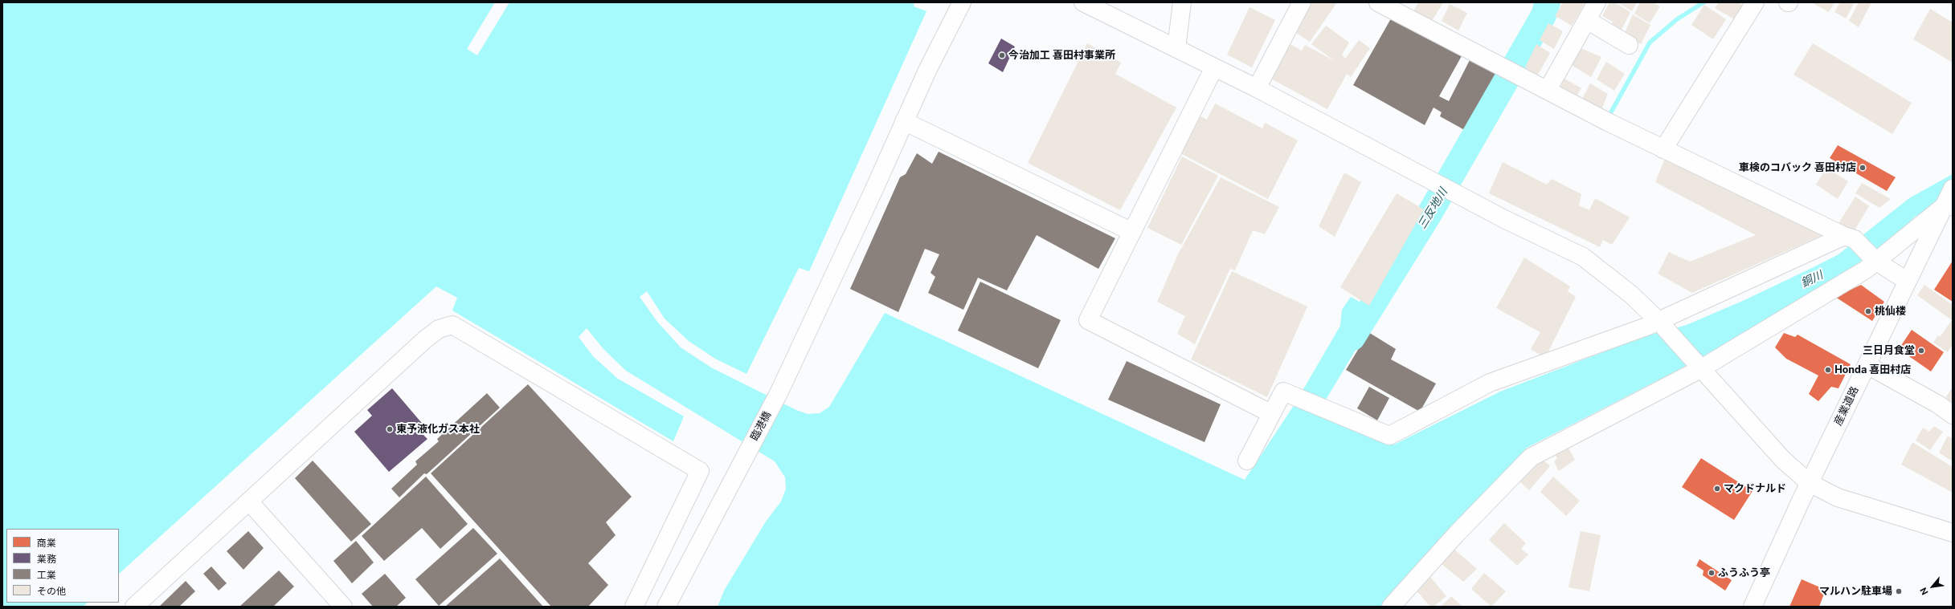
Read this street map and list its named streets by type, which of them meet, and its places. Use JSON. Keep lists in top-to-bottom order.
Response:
{
  "streets": {
    "street": ["産業道路", "臨港橋"]
  },
  "water": ["三反地川", "銅川"],
  "places": [
    "今治加工 喜田村事業所",
    "車検のコバック 喜田村店",
    "桃仙楼",
    "三日月食堂",
    "Honda 喜田村店",
    "東予液化ガス本社",
    "マクドナルド",
    "ふうふう亭",
    "マルハン駐車場"
  ],
  "legend": [
    "商業",
    "業務",
    "工業",
    "その他"
  ],
  "north": "bottom left"
}
